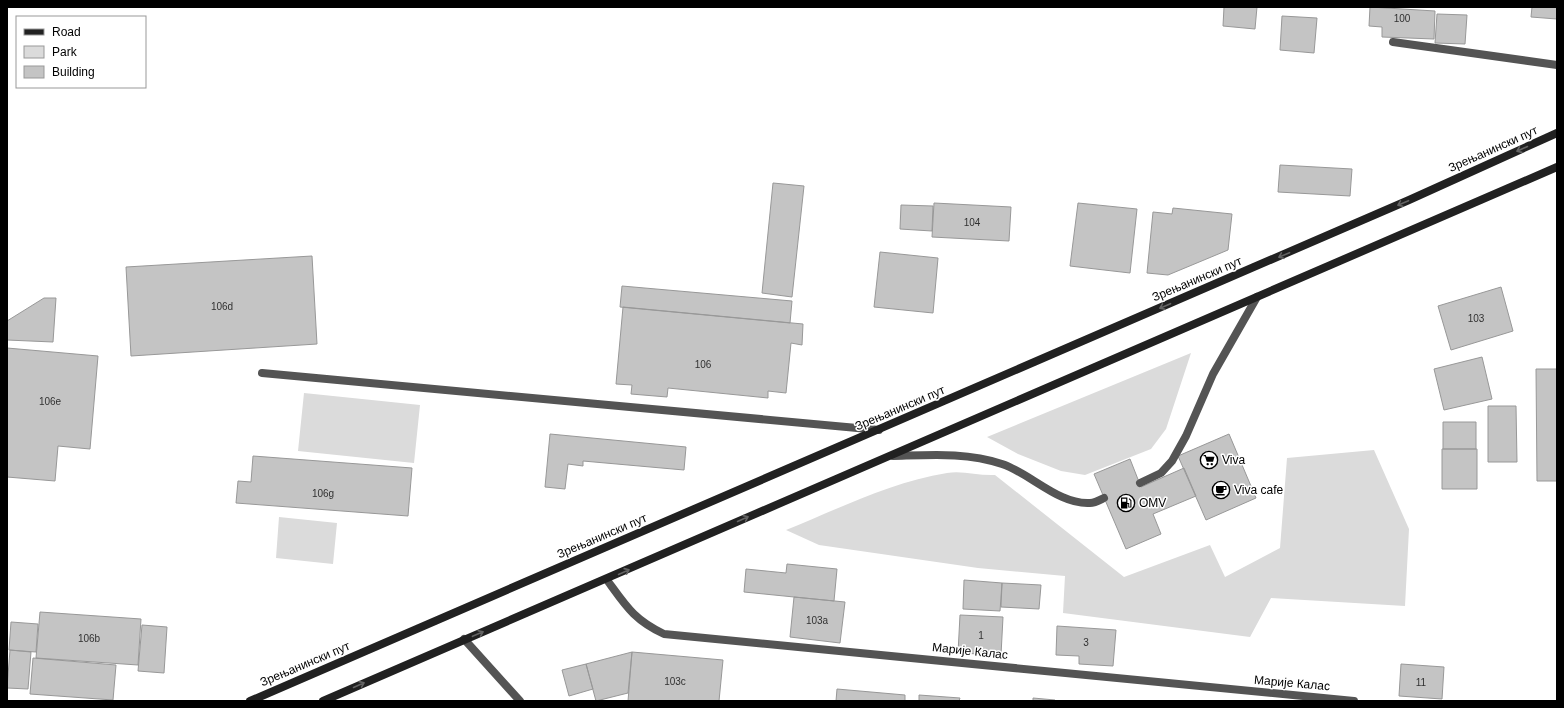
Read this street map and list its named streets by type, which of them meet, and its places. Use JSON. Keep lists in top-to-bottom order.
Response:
{
  "streets": {
    "main road": ["Зрењанински пут"],
    "street": ["Марије Калас"]
  },
  "places": {
    "supermarket": ["Viva"],
    "cafe": ["Viva cafe"],
    "fuel station": ["OMV"]
  },
  "house_numbers": [
    "100",
    "104",
    "106d",
    "103",
    "106",
    "106e",
    "106g",
    "103a",
    "1",
    "106b",
    "3",
    "103c",
    "11"
  ],
  "legend": ["Road", "Park", "Building"]
}
